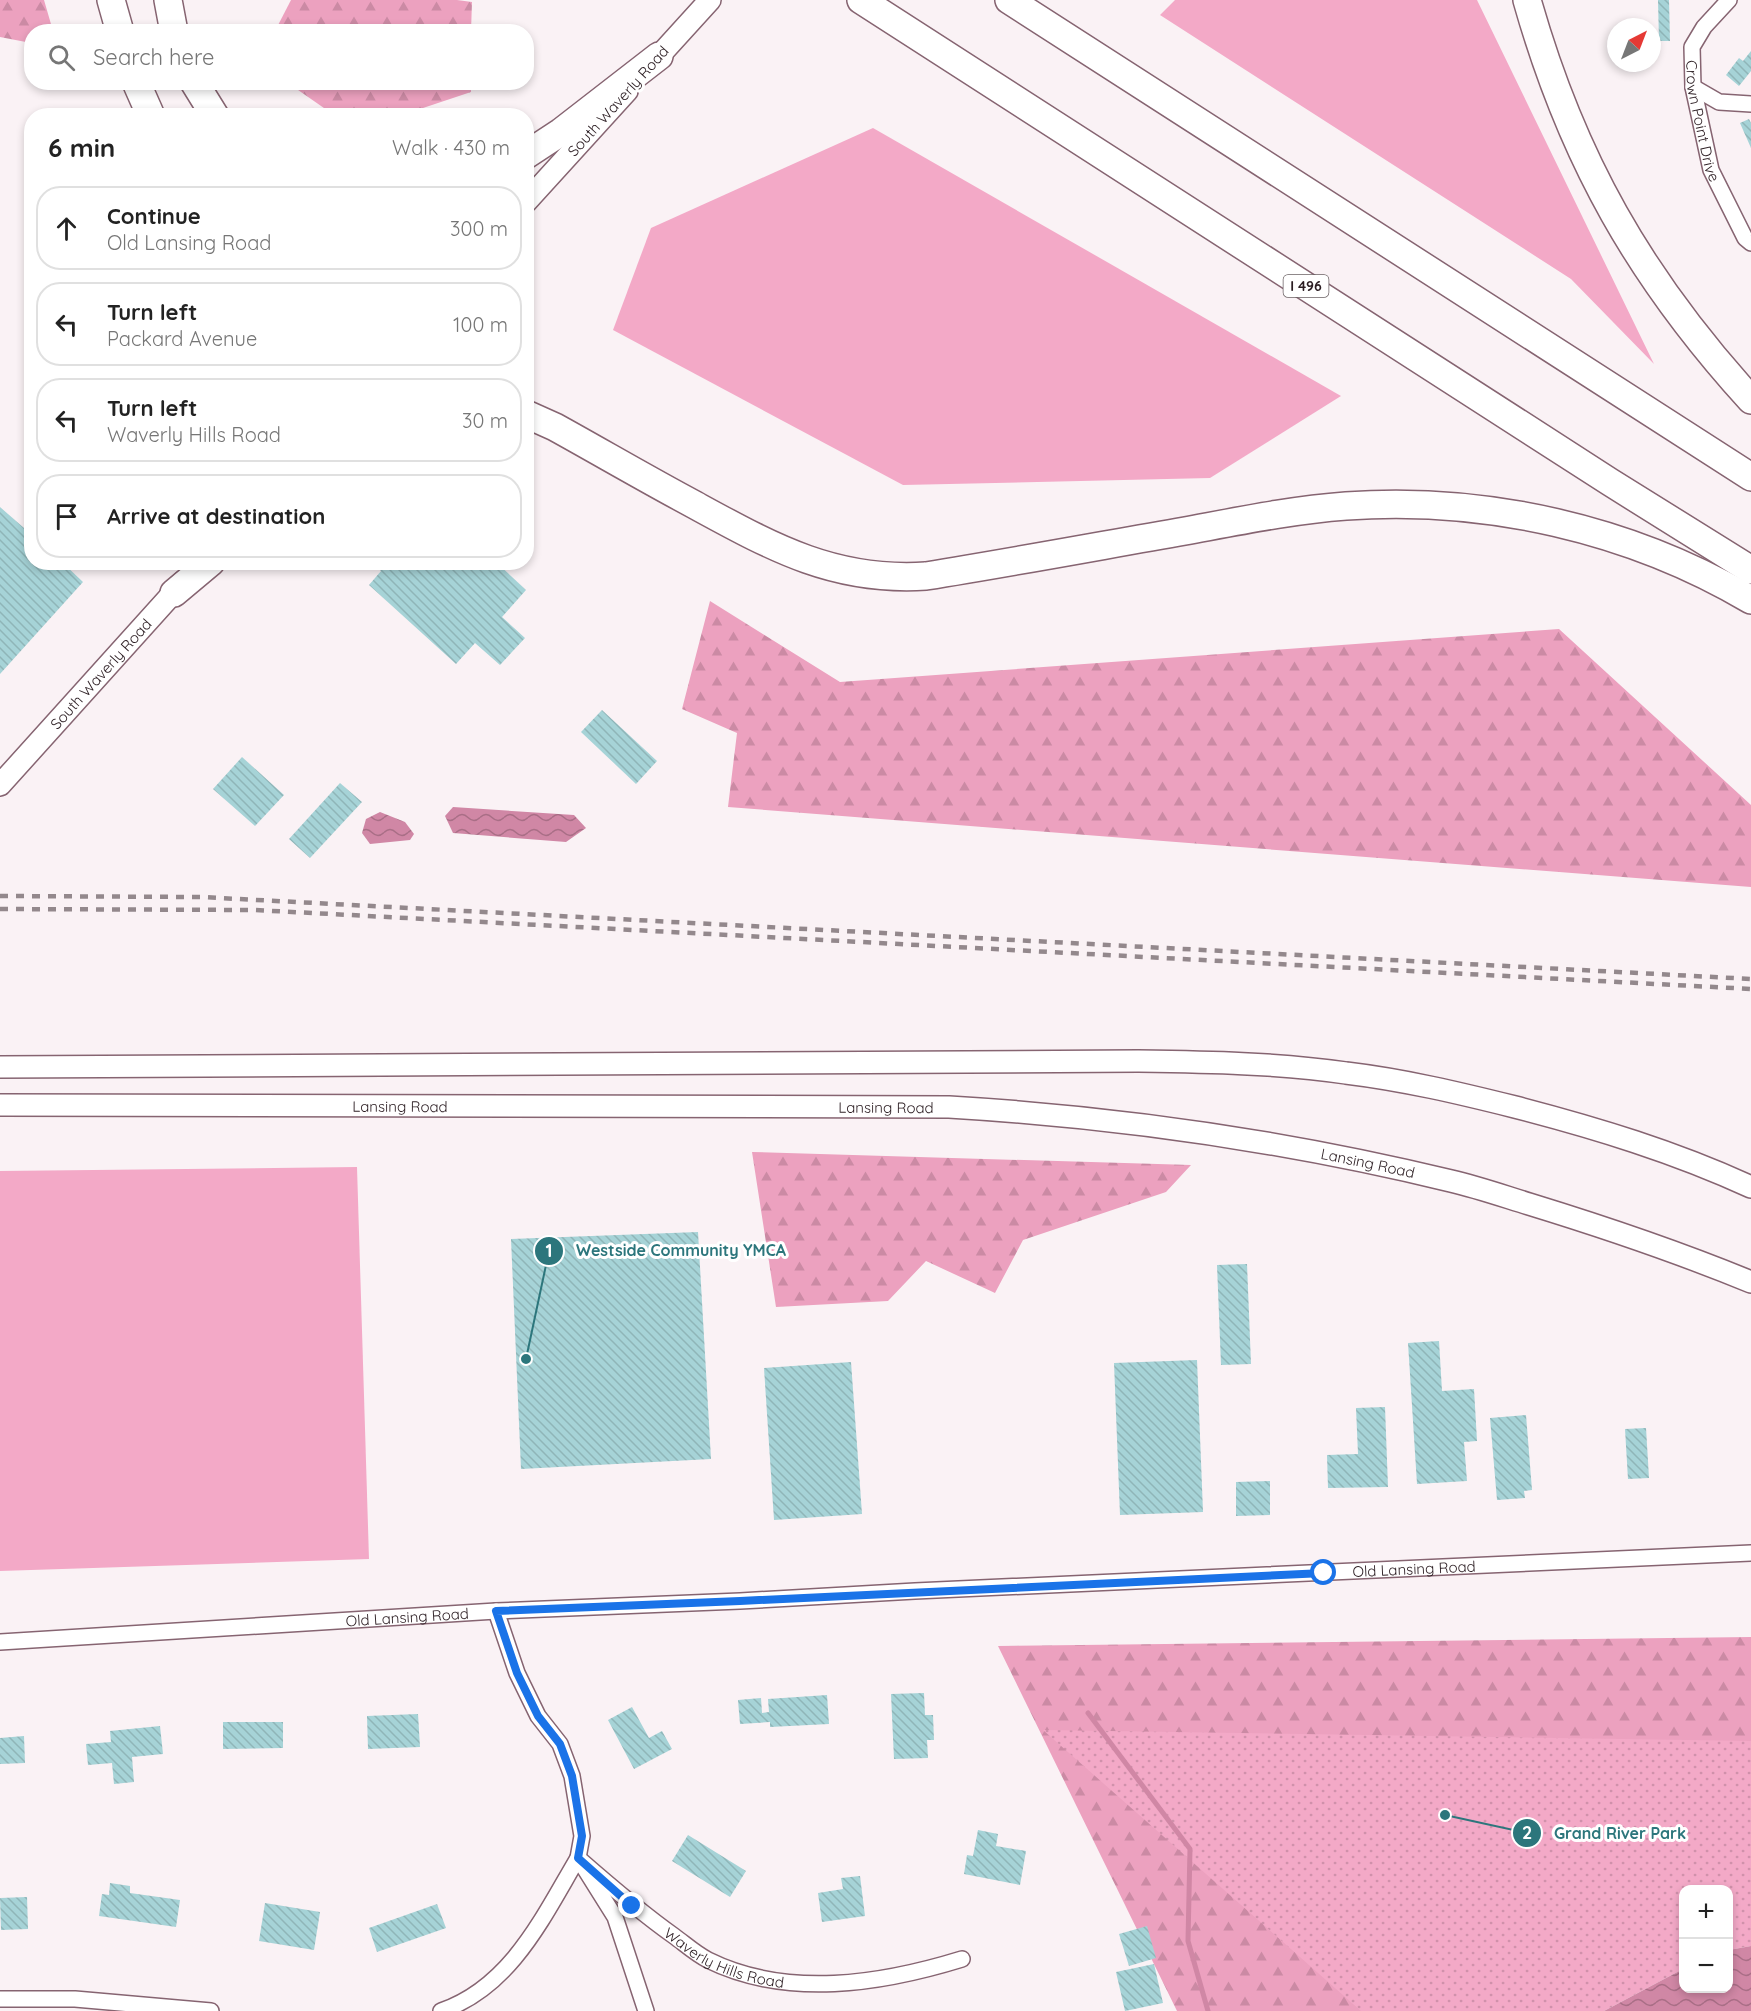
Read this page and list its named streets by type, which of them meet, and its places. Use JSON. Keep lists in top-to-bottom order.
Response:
{
  "streets": {
    "highway": ["I 496"],
    "main road": ["South Waverly Road", "Lansing Road"],
    "street": ["Crown Point Drive", "Old Lansing Road", "Waverly Hills Road"]
  },
  "places": ["Westside Community YMCA", "Grand River Park"],
  "north": "top right",
  "page": {
    "search": "Search here",
    "heading": ["6 min", "Walk · 430 m"],
    "list": [
      ["Continue", "Old Lansing Road", "300 m"],
      ["Turn left", "Packard Avenue", "100 m"],
      ["Turn left", "Waverly Hills Road", "30 m"],
      "Arrive at destination"
    ],
    "map_buttons": ["+", "−"]
  }
}
